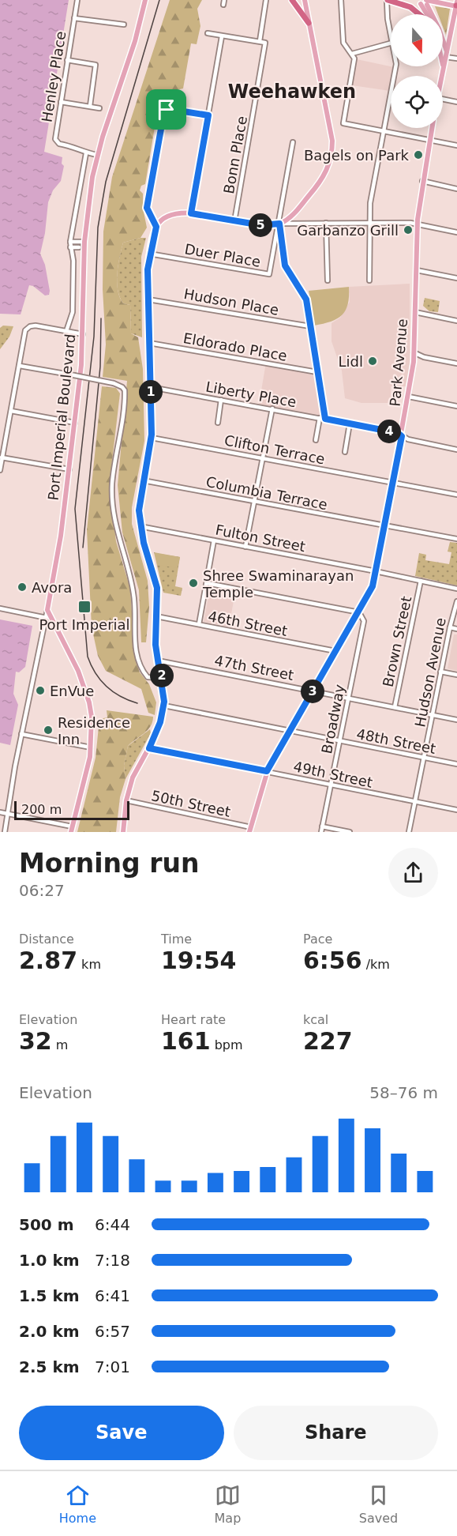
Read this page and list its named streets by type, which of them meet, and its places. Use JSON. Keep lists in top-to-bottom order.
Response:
{
  "streets": {
    "main road": ["Park Avenue", "Port Imperial Boulevard"],
    "street": [
      "Henley Place",
      "Bonn Place",
      "Duer Place",
      "Hudson Place",
      "Eldorado Place",
      "Liberty Place",
      "Clifton Terrace",
      "Columbia Terrace",
      "Fulton Street",
      "46th Street",
      "Brown Street",
      "47th Street",
      "Hudson Avenue",
      "Broadway",
      "48th Street",
      "49th Street",
      "50th Street"
    ]
  },
  "crossings": [
    ["Henley Place", "Port Imperial Boulevard"],
    ["Park Avenue", "Liberty Place"],
    ["Park Avenue", "Clifton Terrace"],
    ["Park Avenue", "Columbia Terrace"],
    ["Park Avenue", "Fulton Street"],
    ["Park Avenue", "46th Street"],
    ["Park Avenue", "47th Street"],
    ["Park Avenue", "Broadway"],
    ["Park Avenue", "48th Street"],
    ["Park Avenue", "49th Street"],
    ["Park Avenue", "50th Street"],
    ["Fulton Street", "Brown Street"],
    ["Brown Street", "47th Street"],
    ["47th Street", "Hudson Avenue"],
    ["47th Street", "Broadway"],
    ["Hudson Avenue", "48th Street"],
    ["Hudson Avenue", "49th Street"],
    ["Broadway", "48th Street"],
    ["Broadway", "49th Street"]
  ],
  "districts": ["Weehawken"],
  "places": {
    "other": [
      "Bagels on Park",
      "Garbanzo Grill",
      "Lidl",
      "Shree Swaminarayan Temple",
      "Avora",
      "EnVue",
      "Residence Inn"
    ],
    "transit": ["Port Imperial"]
  },
  "scale_bar": "200 m",
  "north": "bottom",
  "page": {
    "pins": [
      "5",
      "1",
      "4",
      "2",
      "3"
    ],
    "scale": "200 m",
    "heading": ["Morning run", "06:27"],
    "stats": [
      ["Distance", "2.87 km"],
      ["Time", "19:54"],
      ["Pace", "6:56 /km"],
      ["Elevation", "32 m"],
      ["Heart rate", "161 bpm"],
      ["kcal", "227"]
    ],
    "chart": ["Elevation", "58–76 m"],
    "list": [
      {
        "name": "500 m",
        "note": "6:44"
      },
      {
        "name": "1.0 km",
        "note": "7:18"
      },
      {
        "name": "1.5 km",
        "note": "6:41"
      },
      {
        "name": "2.0 km",
        "note": "6:57"
      },
      {
        "name": "2.5 km",
        "note": "7:01"
      }
    ],
    "buttons": ["Save", "Share"],
    "tabs": ["Home", "Map", "Saved"]
  }
}
